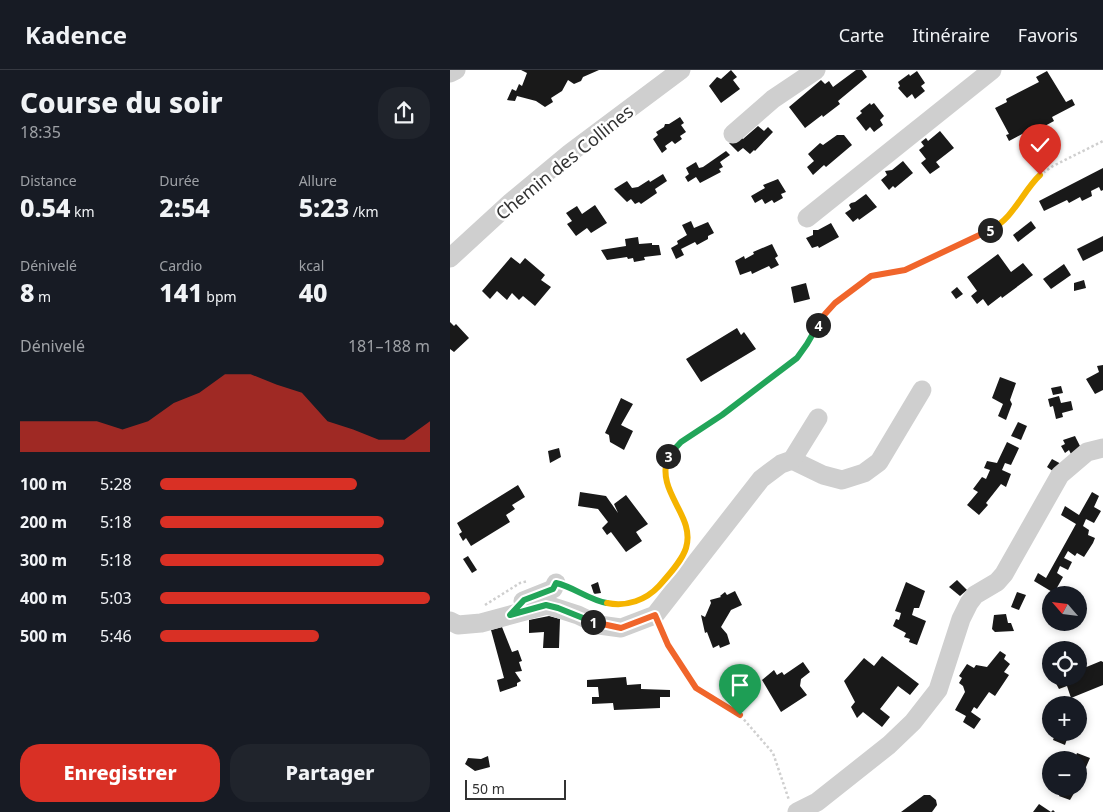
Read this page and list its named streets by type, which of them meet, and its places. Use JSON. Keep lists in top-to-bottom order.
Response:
{
  "streets": {
    "street": ["Chemin des Collines"]
  },
  "scale_bar": "50 m",
  "north": "top left",
  "page": {
    "header": "Kadence",
    "nav": ["Carte", "Itinéraire", "Favoris"],
    "heading": ["Course du soir", "18:35"],
    "stats": [
      ["Distance", "0.54 km"],
      ["Durée", "2:54"],
      ["Allure", "5:23 /km"],
      ["Dénivelé", "8 m"],
      ["Cardio", "141 bpm"],
      ["kcal", "40"]
    ],
    "pins": [
      "5",
      "4",
      "3",
      "1"
    ],
    "chart": ["Dénivelé", "181–188 m"],
    "list": [
      {
        "name": "100 m",
        "note": "5:28"
      },
      {
        "name": "200 m",
        "note": "5:18"
      },
      {
        "name": "300 m",
        "note": "5:18"
      },
      {
        "name": "400 m",
        "note": "5:03"
      },
      {
        "name": "500 m",
        "note": "5:46"
      }
    ],
    "map_buttons": ["+", "−"],
    "buttons": ["Enregistrer", "Partager"],
    "scale": "50 m"
  }
}
